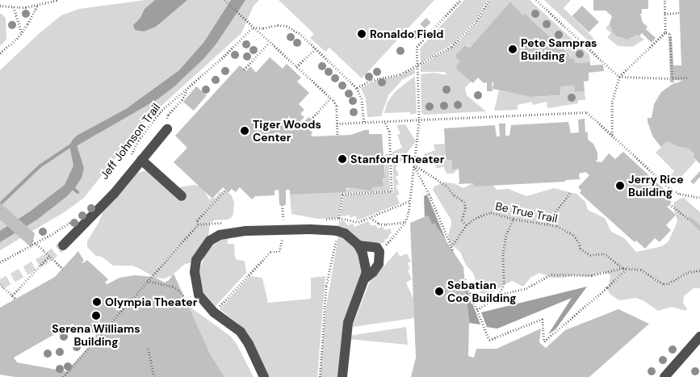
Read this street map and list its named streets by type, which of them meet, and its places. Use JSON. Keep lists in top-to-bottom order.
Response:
{
  "streets": {
    "path": ["Jeff Johnson Trail", "Be True Trail"]
  },
  "places": [
    "Ronaldo Field",
    "Pete Sampras Building",
    "Tiger Woods Center",
    "Stanford Theater",
    "Jerry Rice Building",
    "Sebatian Coe Building",
    "Olympia Theater",
    "Serena Williams Building"
  ]
}
